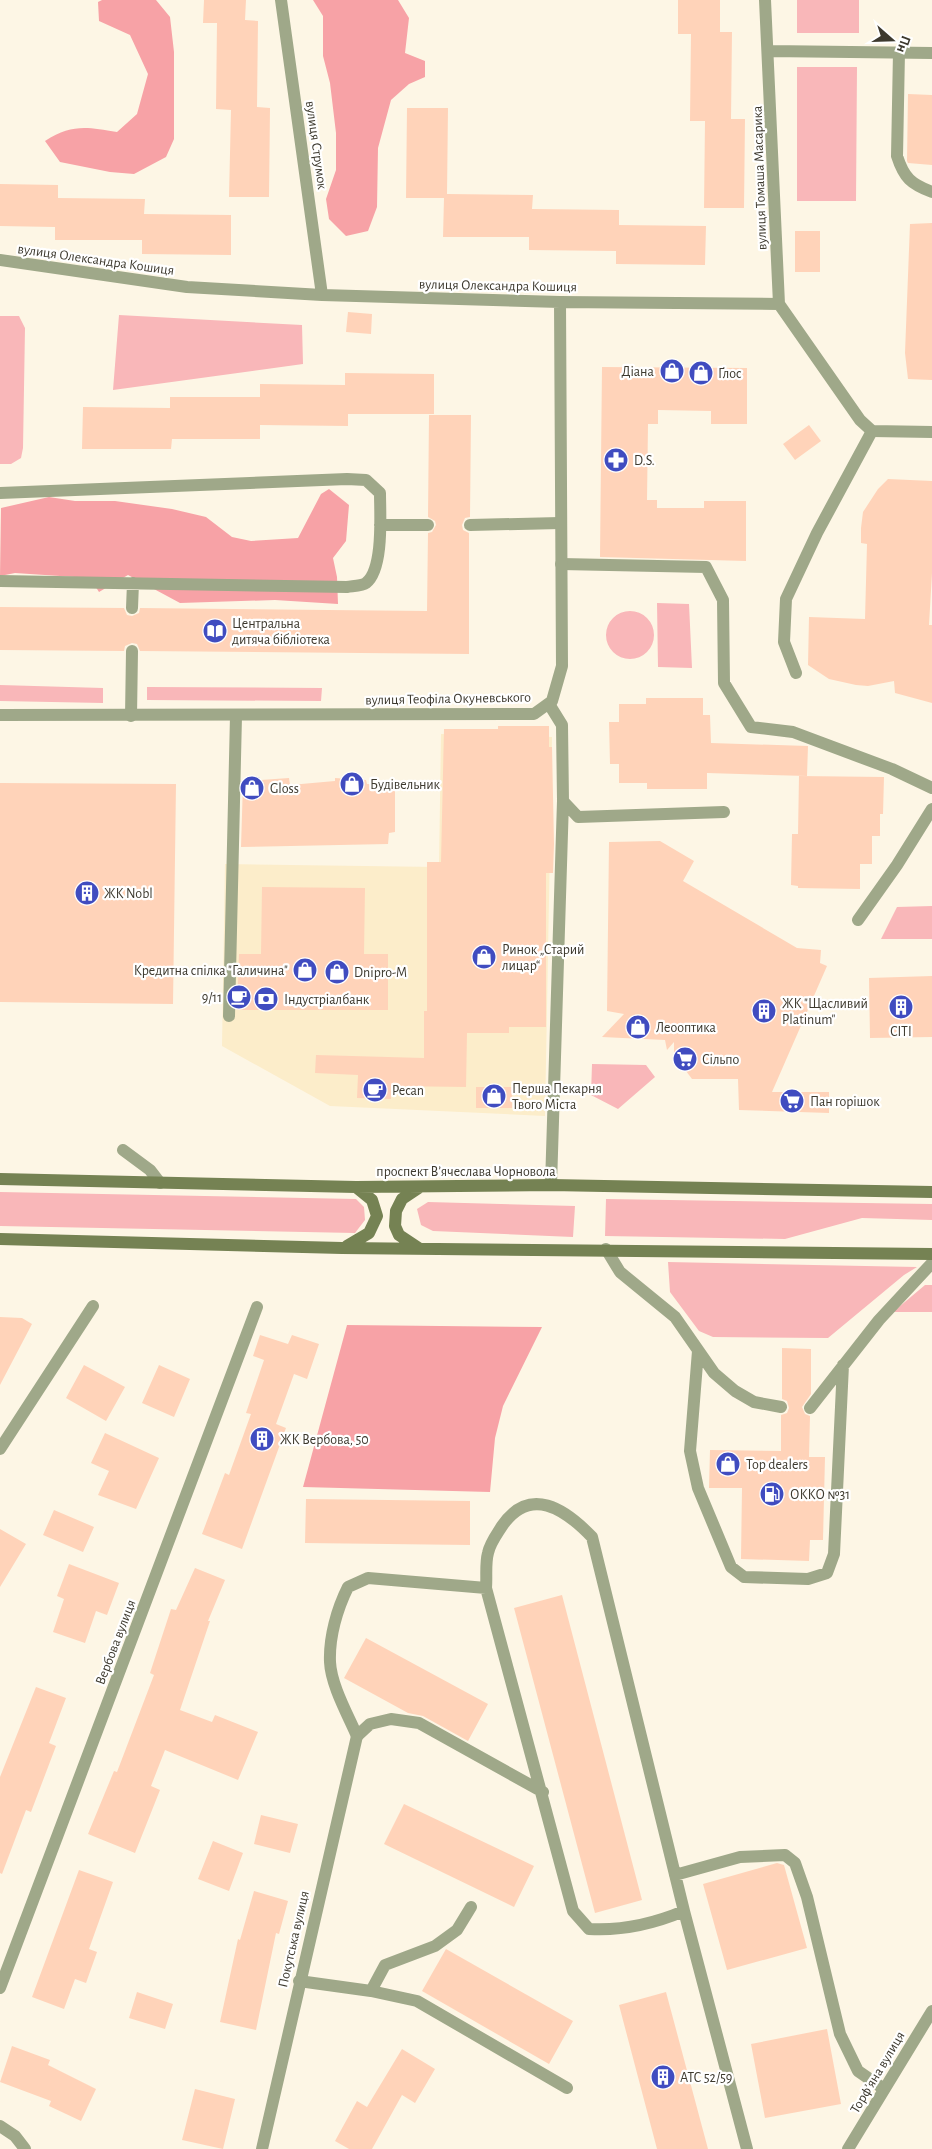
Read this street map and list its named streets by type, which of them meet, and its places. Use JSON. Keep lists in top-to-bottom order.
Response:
{
  "streets": {
    "main road": ["проспект Вʼячеслава Чорновола"],
    "street": [
      "вулиця Струмок",
      "вулиця Томаша Масарика",
      "вулиця Олександра Кошиця",
      "вулиця Теофіла Окуневського",
      "Вербова вулиця",
      "Покутська вулиця",
      "Торфʼяна вулиця"
    ]
  },
  "crossings": [
    ["вулиця Струмок", "вулиця Олександра Кошиця"],
    ["вулиця Томаша Масарика", "вулиця Олександра Кошиця"],
    ["вулиця Олександра Кошиця", "вулиця Теофіла Окуневського"]
  ],
  "places": {
    "shop": [
      "Діана",
      "Ґлос",
      "Будівельник",
      "Gloss",
      "Ринок „Старий лицар“",
      "Кредитна спілка \"Галичина\"",
      "Dnipro-M",
      "Леооптика",
      "Перша Пекарня Твого Міста",
      "Top dealers"
    ],
    "pharmacy": ["D.S."],
    "library": ["Центральна дитяча бібліотека"],
    "building": [
      "ЖК Nobl",
      "CITI",
      "ЖК \"Щасливий Platinum\"",
      "ЖК Вербова, 50",
      "АТС 52/59"
    ],
    "cafe": ["9/11", "Pecan"],
    "bank": ["Індустріалбанк"],
    "supermarket": ["Сільпо", "Пан горішок"],
    "fuel station": ["ОККО №31"]
  },
  "north": "right"
}
